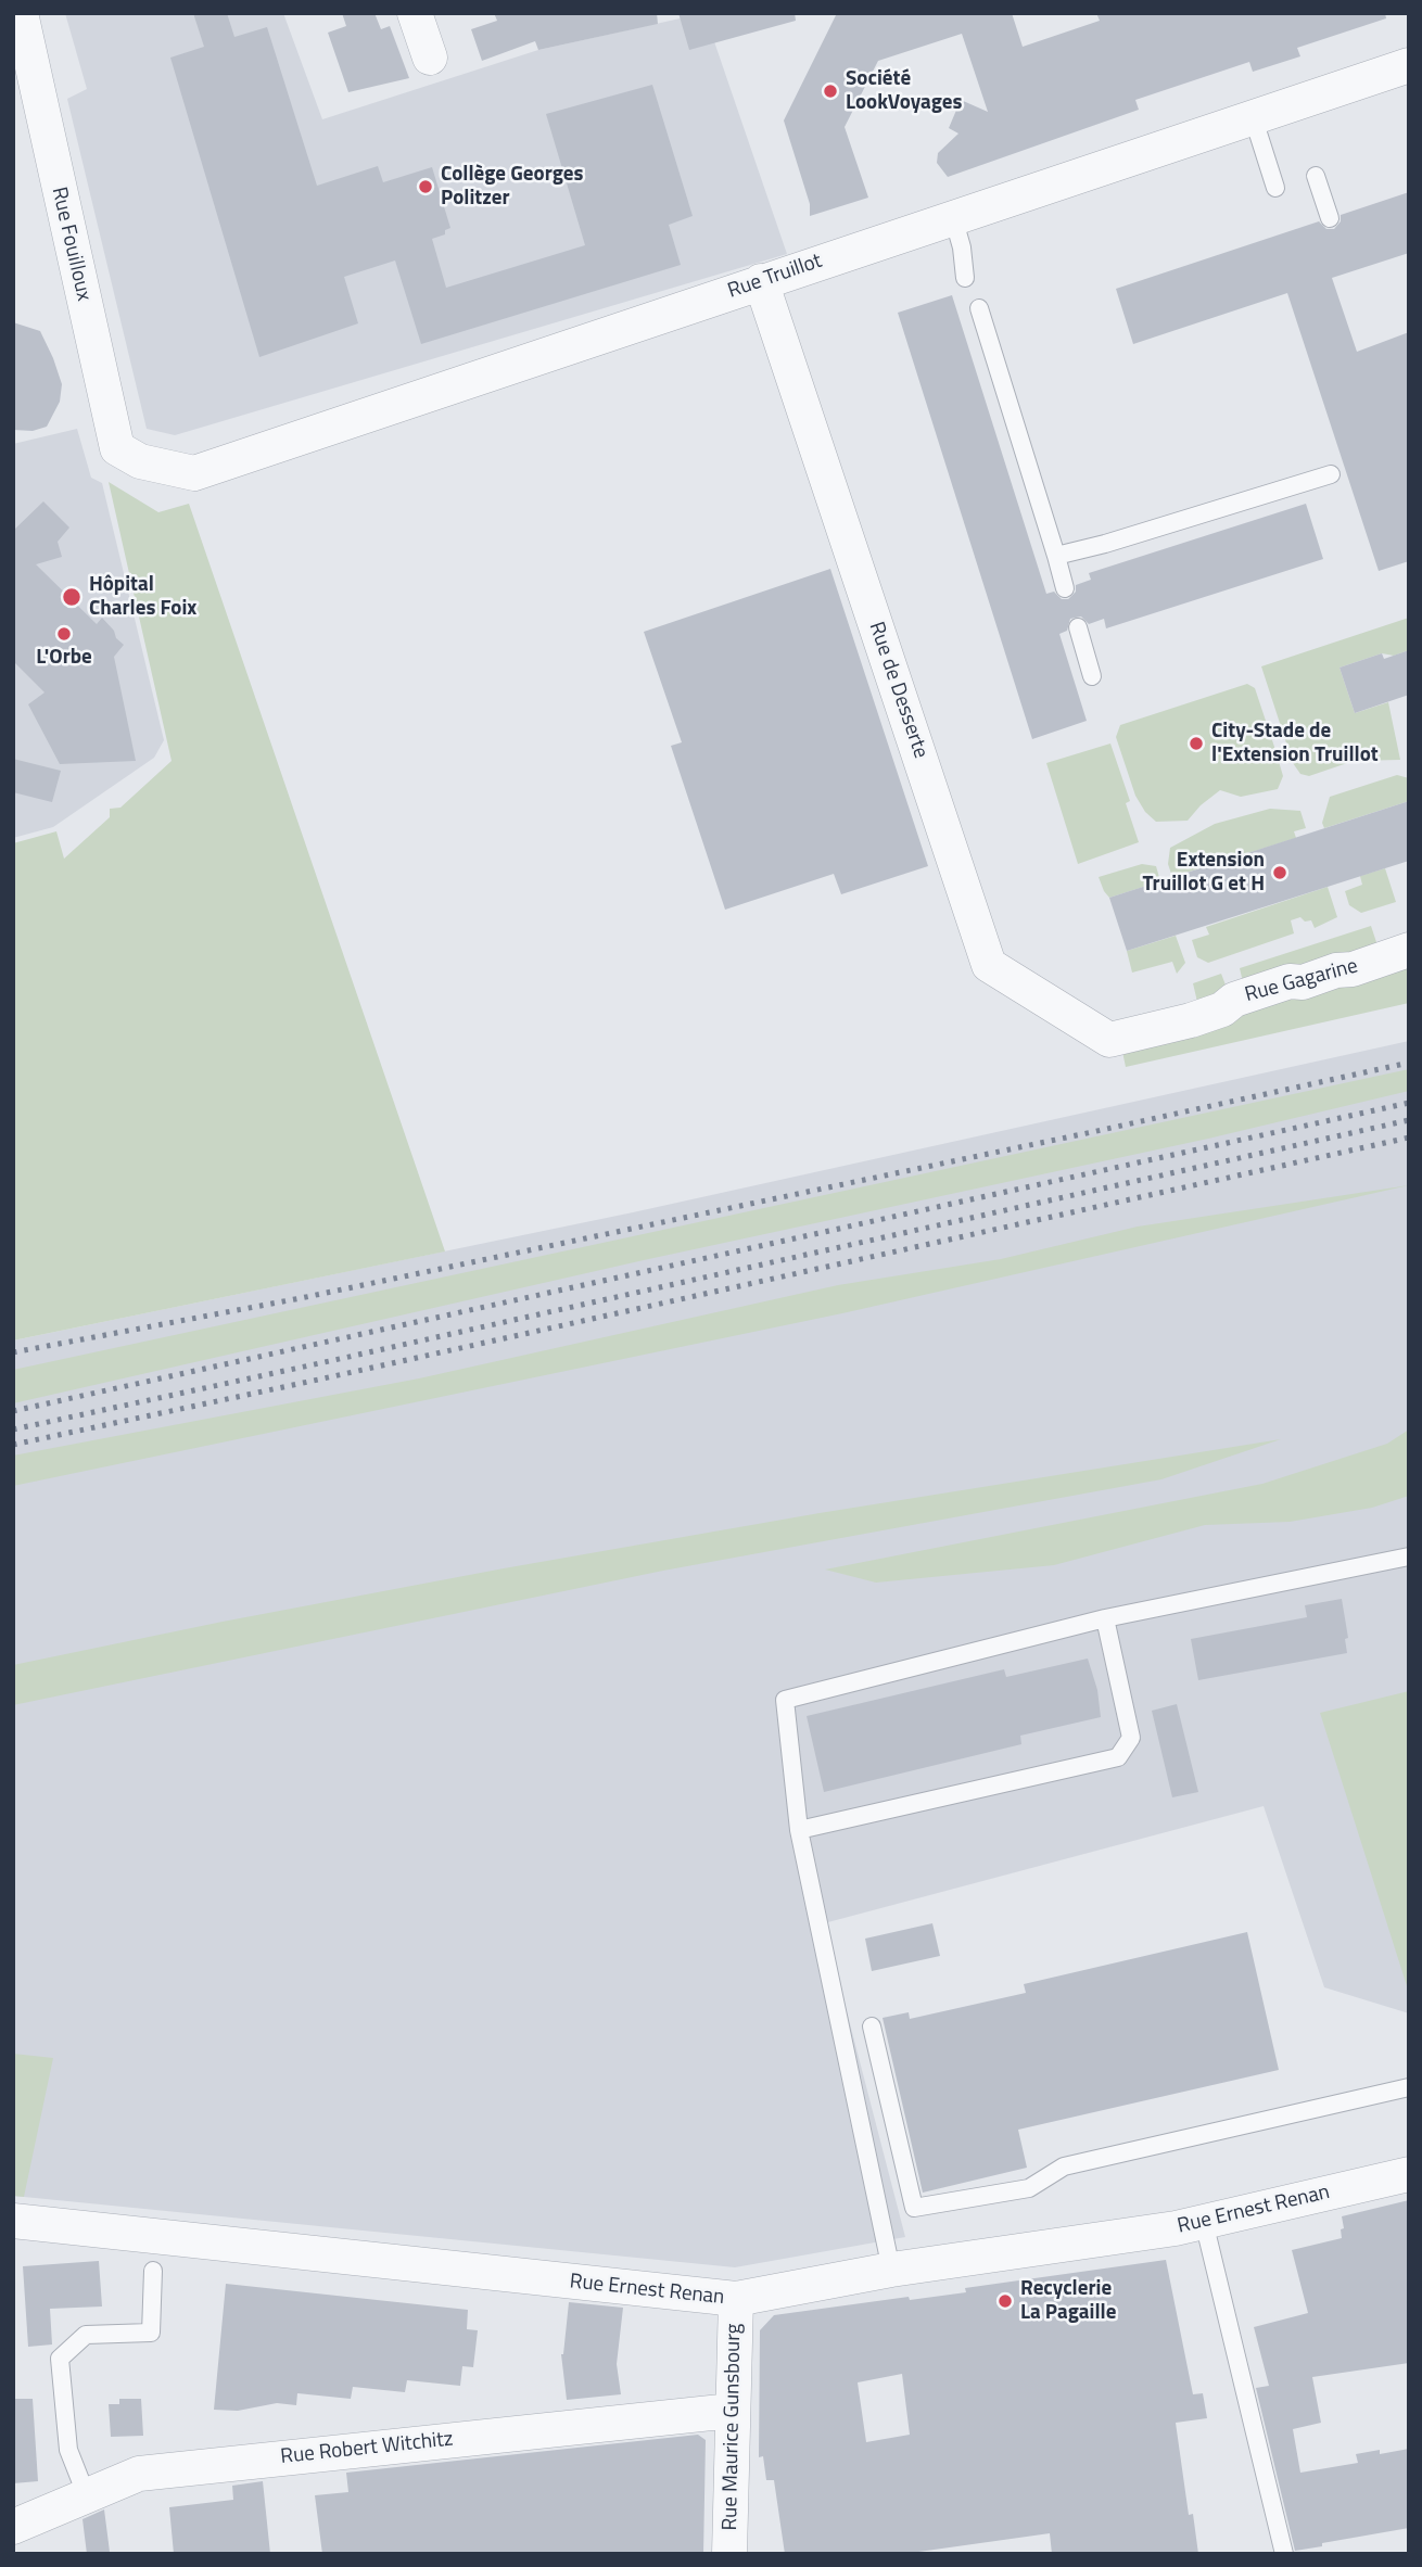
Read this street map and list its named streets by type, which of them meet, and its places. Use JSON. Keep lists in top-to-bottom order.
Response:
{
  "streets": {
    "street": [
      "Rue Fouilloux",
      "Rue Truillot",
      "Rue de Desserte",
      "Rue Gagarine",
      "Rue Ernest Renan",
      "Rue Maurice Gunsbourg",
      "Rue Robert Witchitz"
    ]
  },
  "crossings": [
    ["Rue Fouilloux", "Rue Truillot"],
    ["Rue Truillot", "Rue de Desserte"],
    ["Rue de Desserte", "Rue Gagarine"],
    ["Rue Ernest Renan", "Rue Maurice Gunsbourg"],
    ["Rue Maurice Gunsbourg", "Rue Robert Witchitz"]
  ],
  "places": [
    "Société LookVoyages",
    "Collège Georges Politzer",
    "Hôpital Charles Foix",
    "L'Orbe",
    "City-Stade de l'Extension Truillot",
    "Extension Truillot G et H",
    "Recyclerie La Pagaille"
  ]
}
